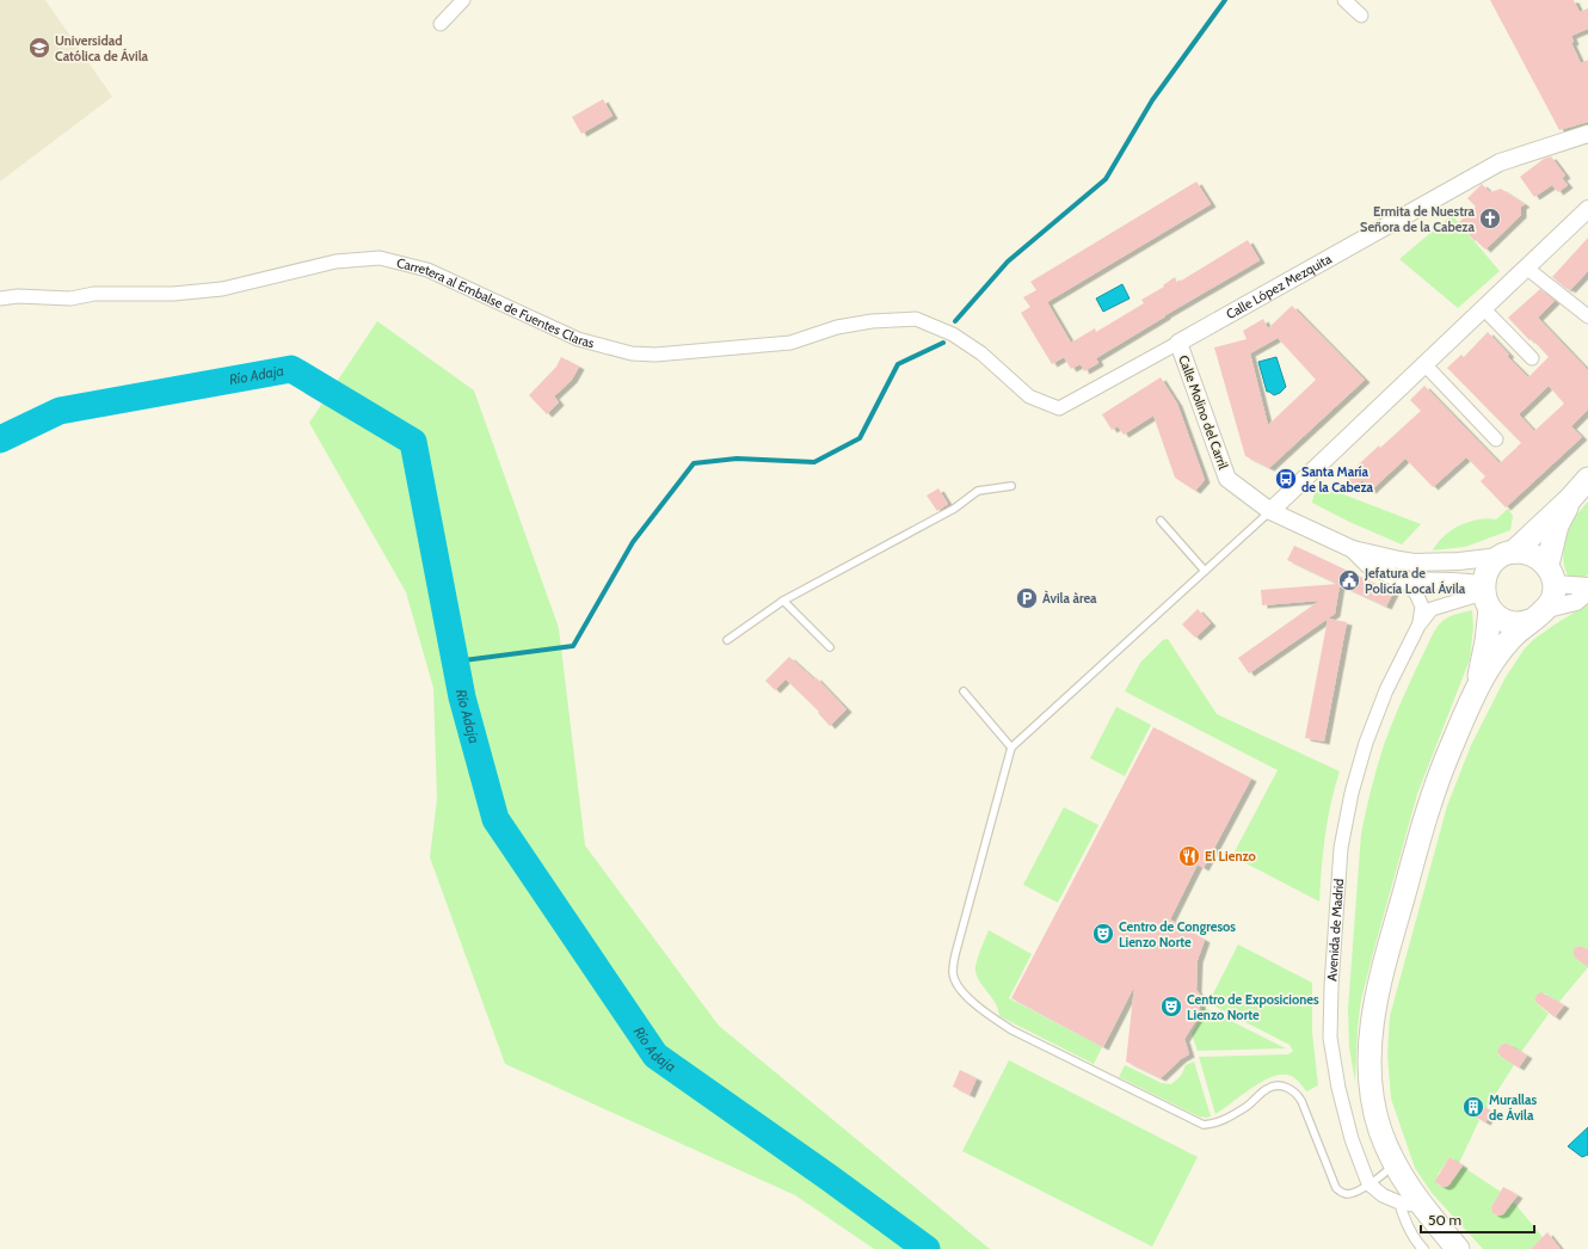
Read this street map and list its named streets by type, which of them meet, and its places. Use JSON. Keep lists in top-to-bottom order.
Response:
{
  "streets": {
    "street": [
      "Calle López Mezquita",
      "Carretera al Embalse de Fuentes Claras",
      "Calle Molino del Carril",
      "Avenida de Madrid"
    ]
  },
  "crossings": [
    ["Calle López Mezquita", "Carretera al Embalse de Fuentes Claras"],
    ["Calle López Mezquita", "Calle Molino del Carril"],
    ["Calle Molino del Carril", "Avenida de Madrid"]
  ],
  "water": ["Río Adaja"],
  "places": {
    "school or university": ["Universidad Católica de Ávila"],
    "church": ["Ermita de Nuestra Señora de la Cabeza"],
    "bus stop": ["Santa María de la Cabeza"],
    "public building": ["Jefatura de Policía Local Ávila"],
    "parking": ["Àvila àrea"],
    "restaurant": ["El Lienzo"],
    "theatre": ["Centro de Congresos Lienzo Norte", "Centro de Exposiciones Lienzo Norte"],
    "building": ["Murallas de Ávila"]
  },
  "scale_bar": "50 m"
}
